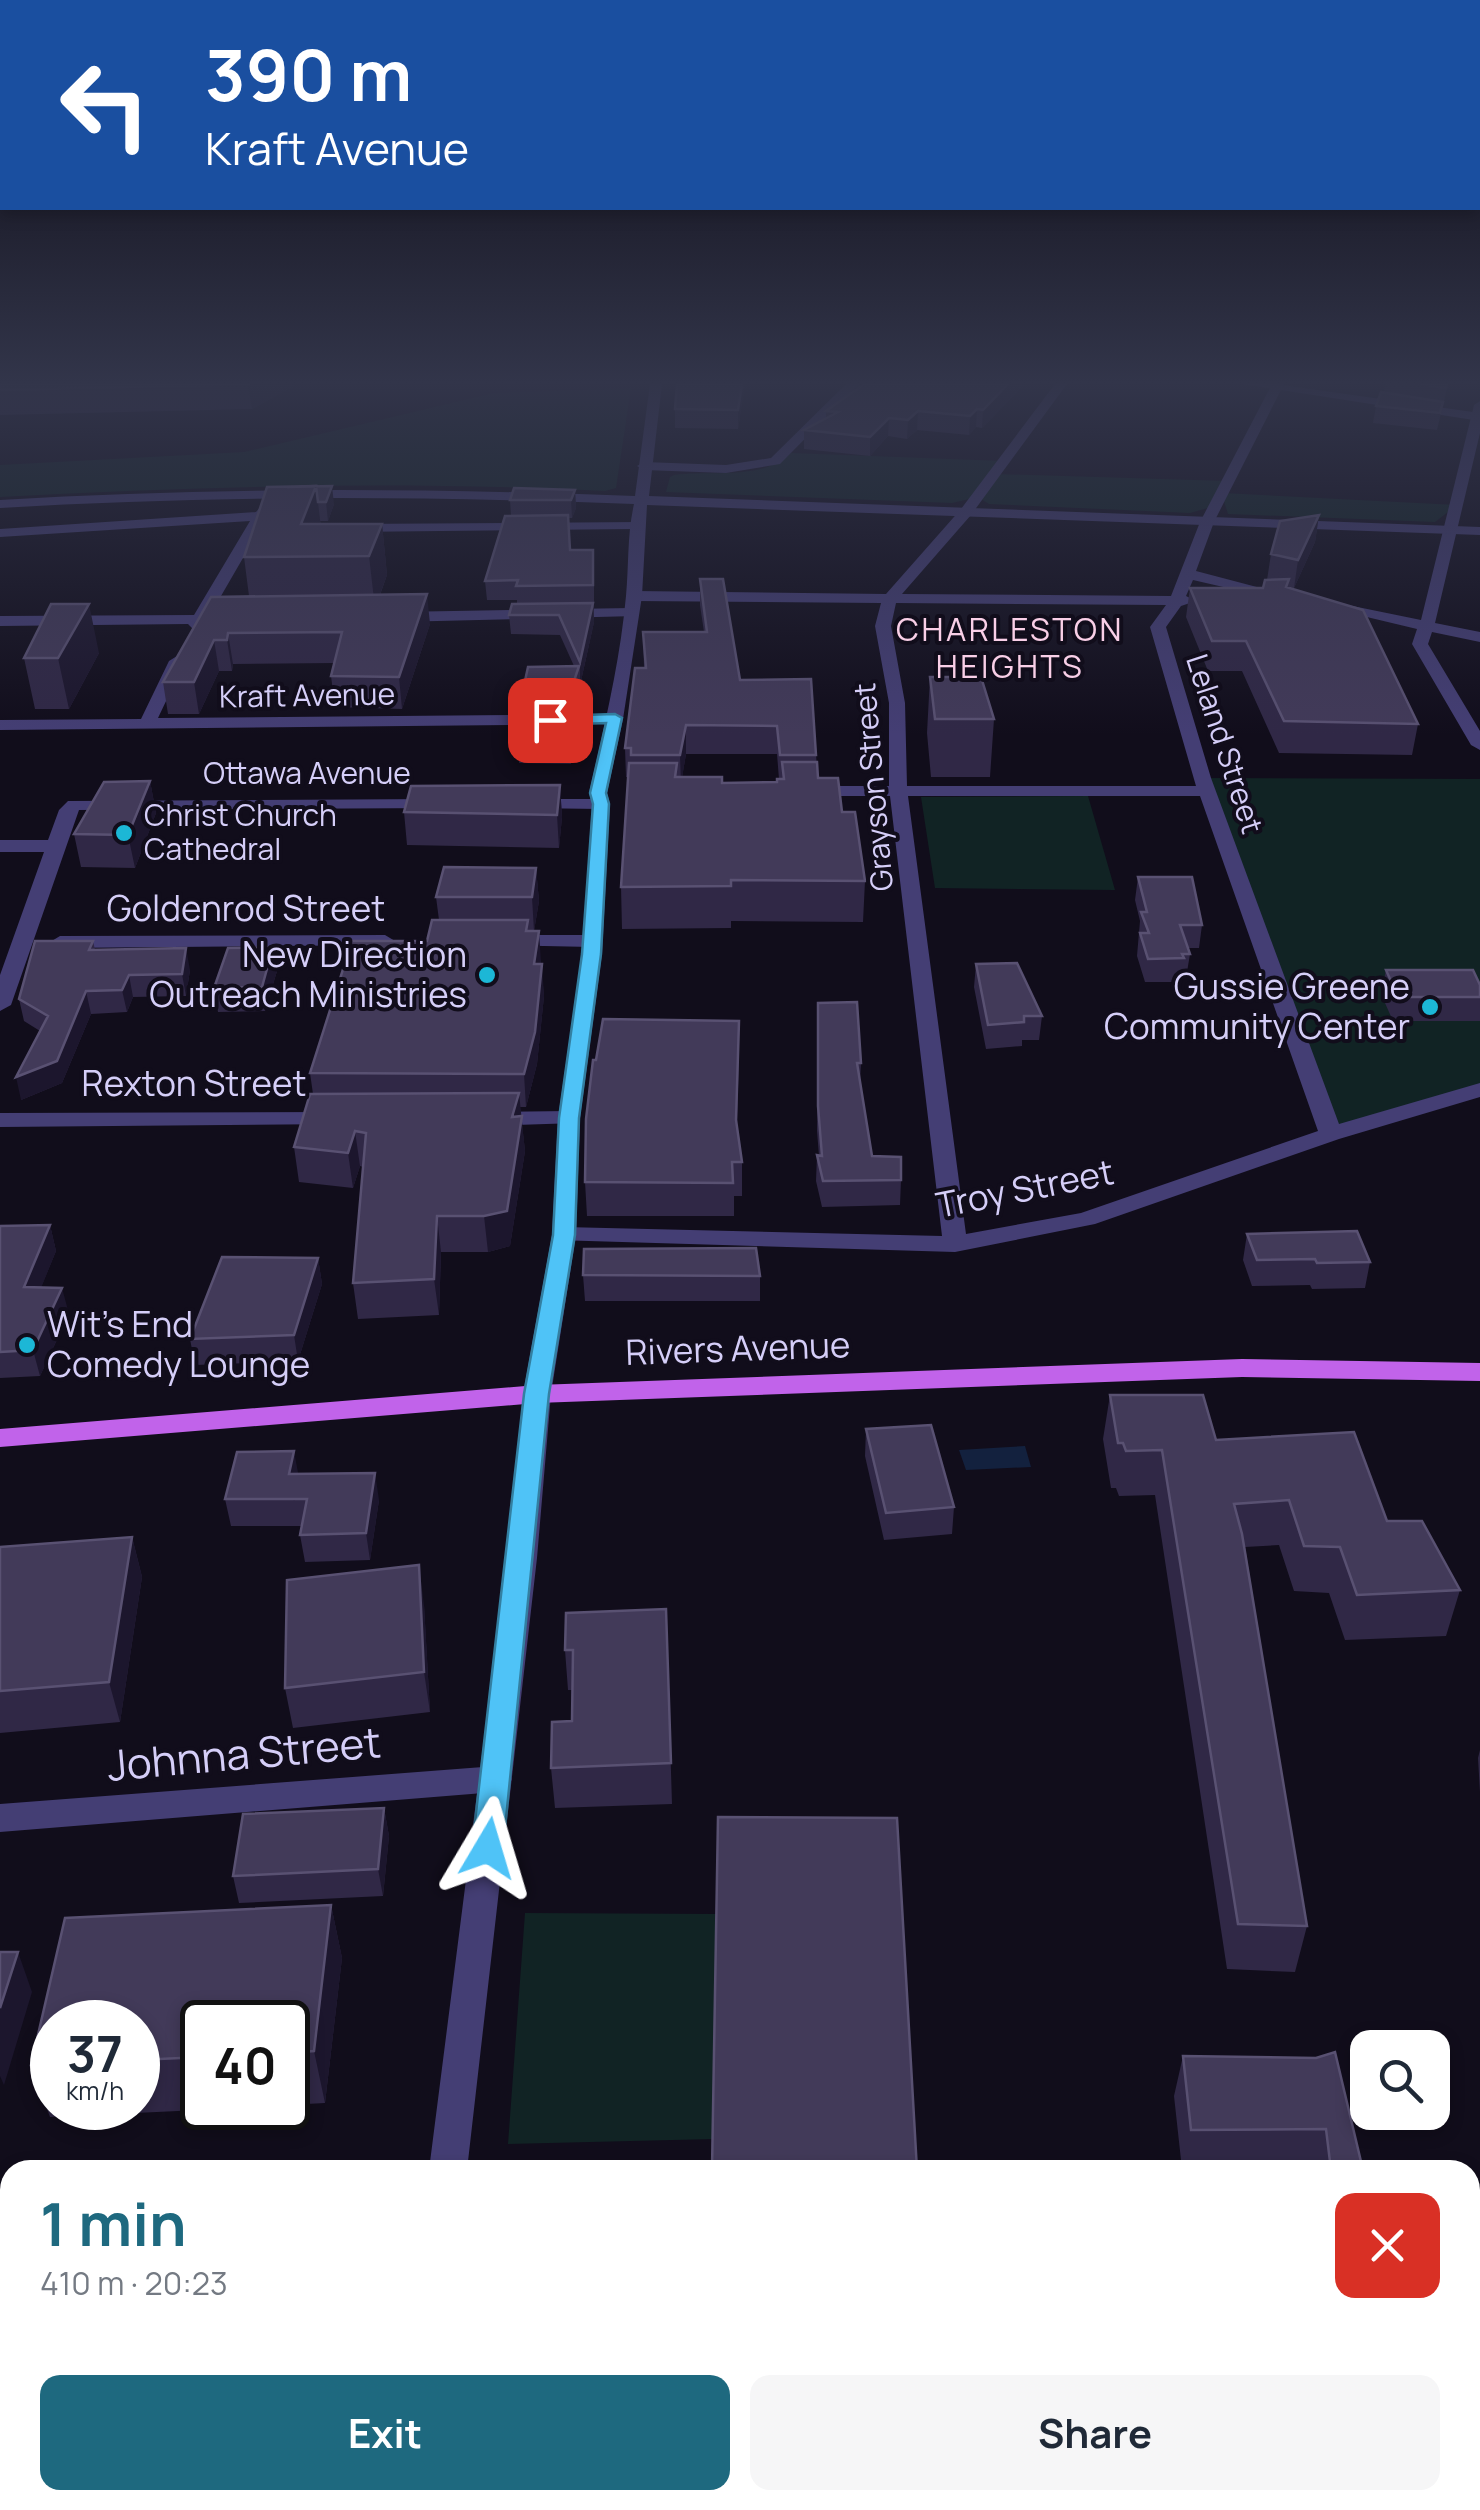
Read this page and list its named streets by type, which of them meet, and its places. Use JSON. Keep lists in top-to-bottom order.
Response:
{
  "streets": {
    "main road": ["Rivers Avenue"],
    "street": [
      "Kraft Avenue",
      "Leland Street",
      "Ottawa Avenue",
      "Grayson Street",
      "Goldenrod Street",
      "Rexton Street",
      "Troy Street",
      "Johnna Street"
    ]
  },
  "crossings": [
    ["Leland Street", "Troy Street"],
    ["Grayson Street", "Troy Street"]
  ],
  "districts": ["CHARLESTON HEIGHTS"],
  "places": [
    "Christ Church Cathedral",
    "New Direction Outreach Ministries",
    "Gussie Greene Community Center",
    "Wit's End Comedy Lounge"
  ],
  "page": {
    "turn": ["390 m", "Kraft Avenue"],
    "speed": "37 km/h",
    "limit": "40",
    "heading": ["1 min", "410 m · 20:23"],
    "buttons": ["Exit", "Share"]
  }
}
